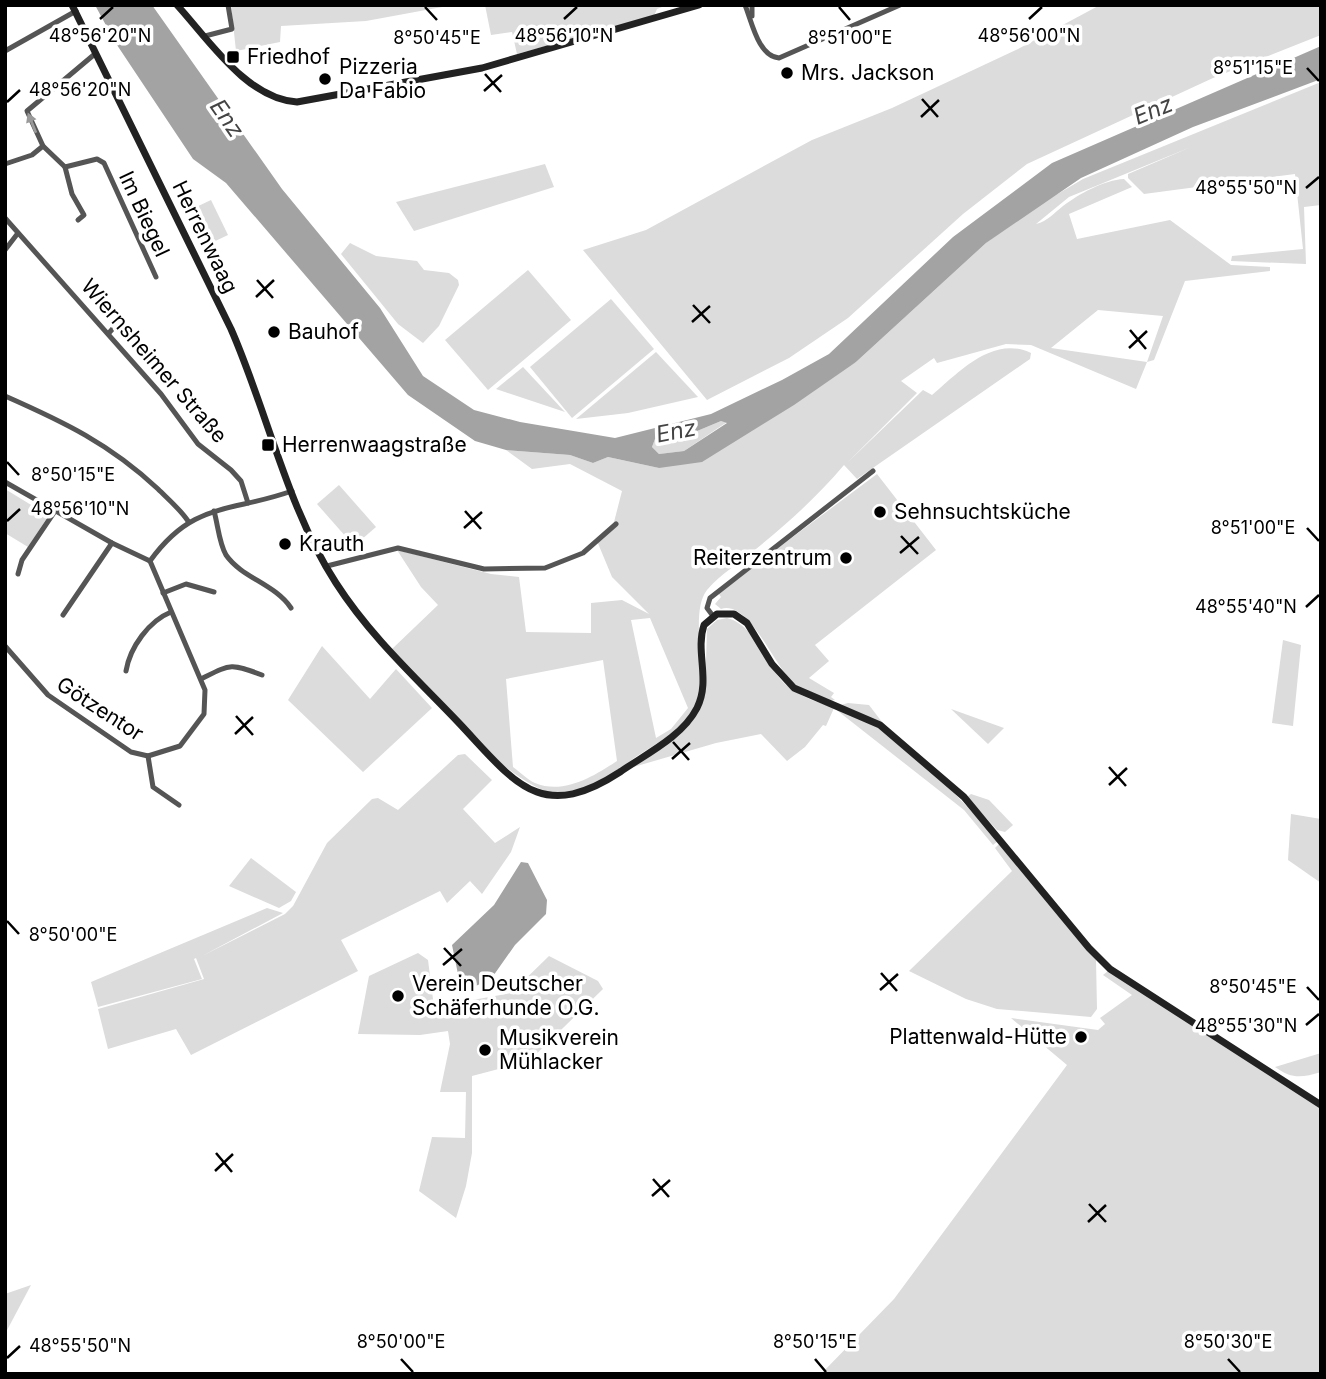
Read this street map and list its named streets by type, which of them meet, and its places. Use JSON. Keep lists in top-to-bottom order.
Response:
{
  "streets": {
    "main road": ["Herrenwaag"],
    "street": ["Im Biegel", "Wiernsheimer Straße", "Götzentor"]
  },
  "water": ["Enz"],
  "places": {
    "transit": ["Friedhof", "Herrenwaagstraße"],
    "other": [
      "Mrs. Jackson",
      "Pizzeria Da Fabio",
      "Bauhof",
      "Sehnsuchtsküche",
      "Krauth",
      "Reiterzentrum",
      "Verein Deutscher Schäferhunde O.G.",
      "Plattenwald-Hütte",
      "Musikverein Mühlacker"
    ]
  },
  "coordinates": [
    "48°56'20\"N",
    "48°56'10\"N",
    "48°56'00\"N",
    "8°51'00\"E",
    "8°50'45\"E",
    "8°51'15\"E",
    "48°55'50\"N",
    "8°50'15\"E",
    "48°55'40\"N",
    "8°50'00\"E",
    "48°55'30\"N",
    "8°50'30\"E"
  ]
}
